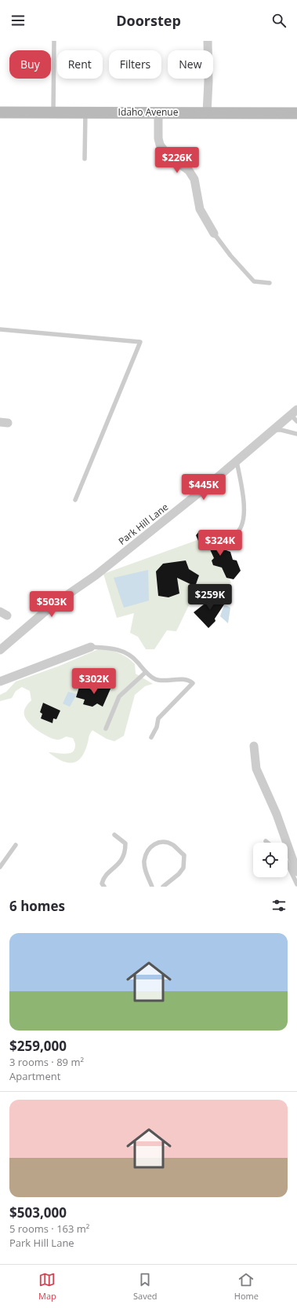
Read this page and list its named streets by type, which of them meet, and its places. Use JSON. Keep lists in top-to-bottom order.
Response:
{
  "streets": {
    "street": ["Idaho Avenue", "Park Hill Lane"]
  },
  "page": {
    "header": "Doorstep",
    "chip": [
      "Buy",
      "Rent",
      "Filters",
      "New"
    ],
    "price": [
      "$226K",
      "$445K",
      "$324K",
      "$259K",
      "$503K",
      "$302K"
    ],
    "heading": "6 homes",
    "list": [
      {
        "name": "$259,000",
        "note": "3 rooms · 89 m² · Apartment"
      },
      {
        "name": "$503,000",
        "note": "5 rooms · 163 m² · Park Hill Lane"
      }
    ],
    "tabs": ["Map", "Saved", "Home"]
  }
}
